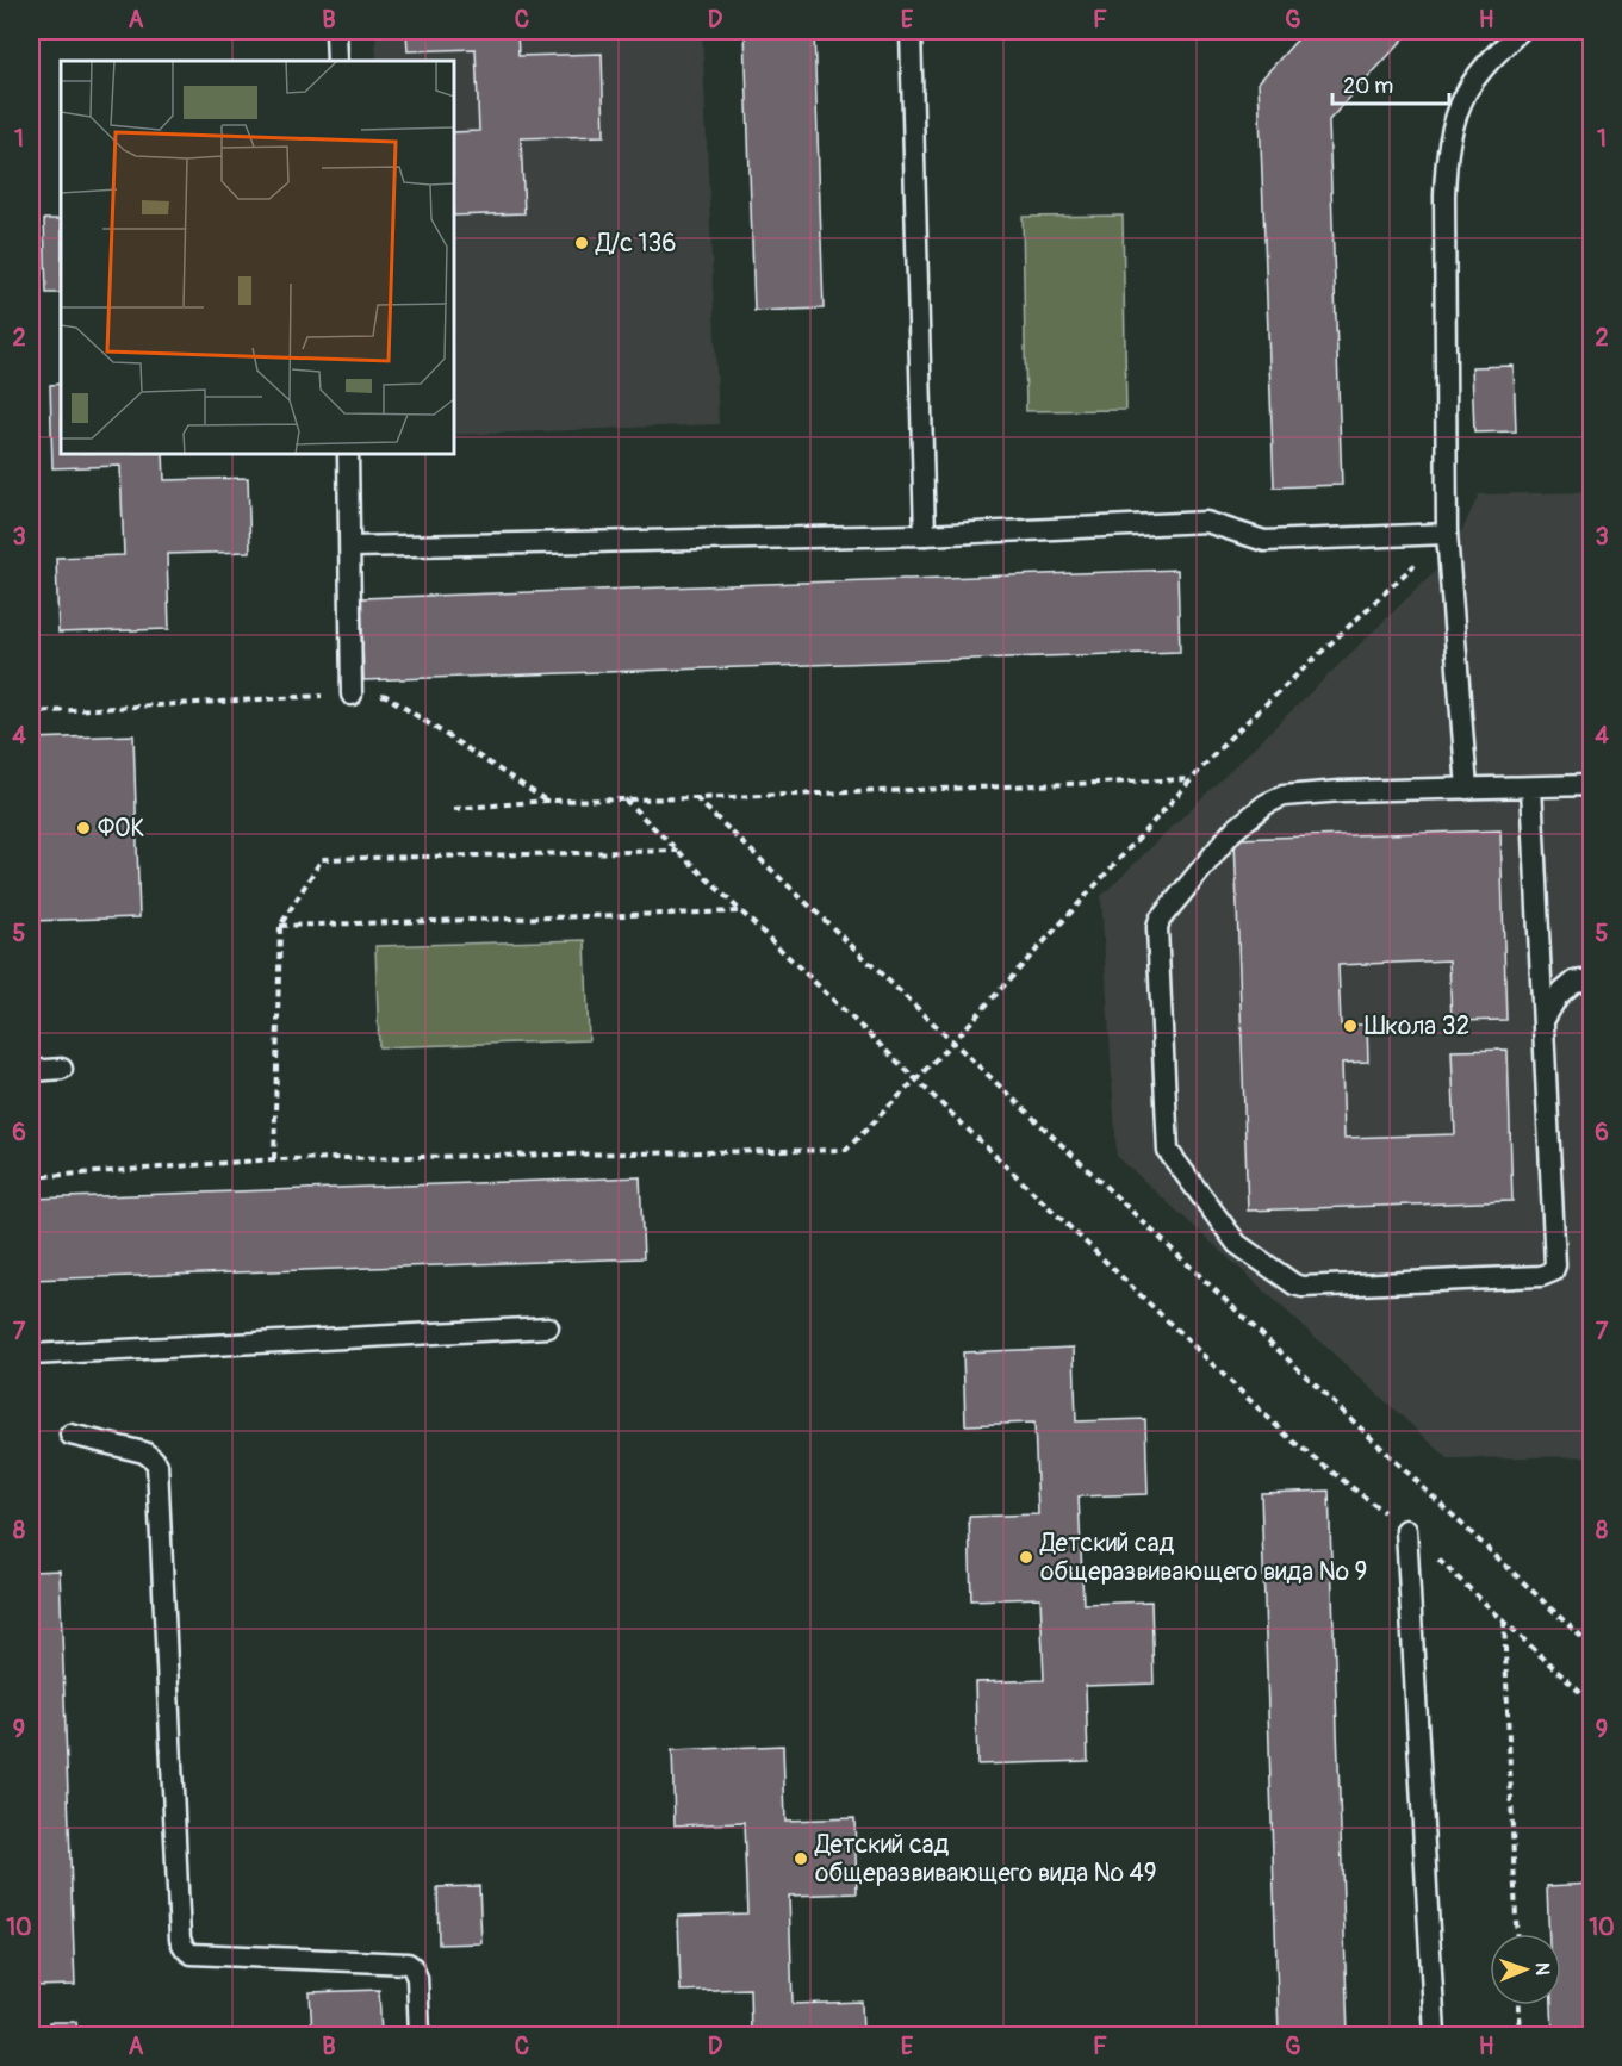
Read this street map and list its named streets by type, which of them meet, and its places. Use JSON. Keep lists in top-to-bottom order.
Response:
{
  "places": [
    "Д/с 136",
    "ФОК",
    "Школа 32",
    "Детский сад общеразвивающего вида № 9",
    "Детский сад общеразвивающего вида № 49"
  ],
  "scale_bar": "20 m",
  "north": "right",
  "grid": {
    "columns": [
      "A",
      "B",
      "C",
      "D",
      "E",
      "F",
      "G",
      "H"
    ],
    "rows": [
      "1",
      "2",
      "3",
      "4",
      "5",
      "6",
      "7",
      "8",
      "9",
      "10"
    ]
  }
}
